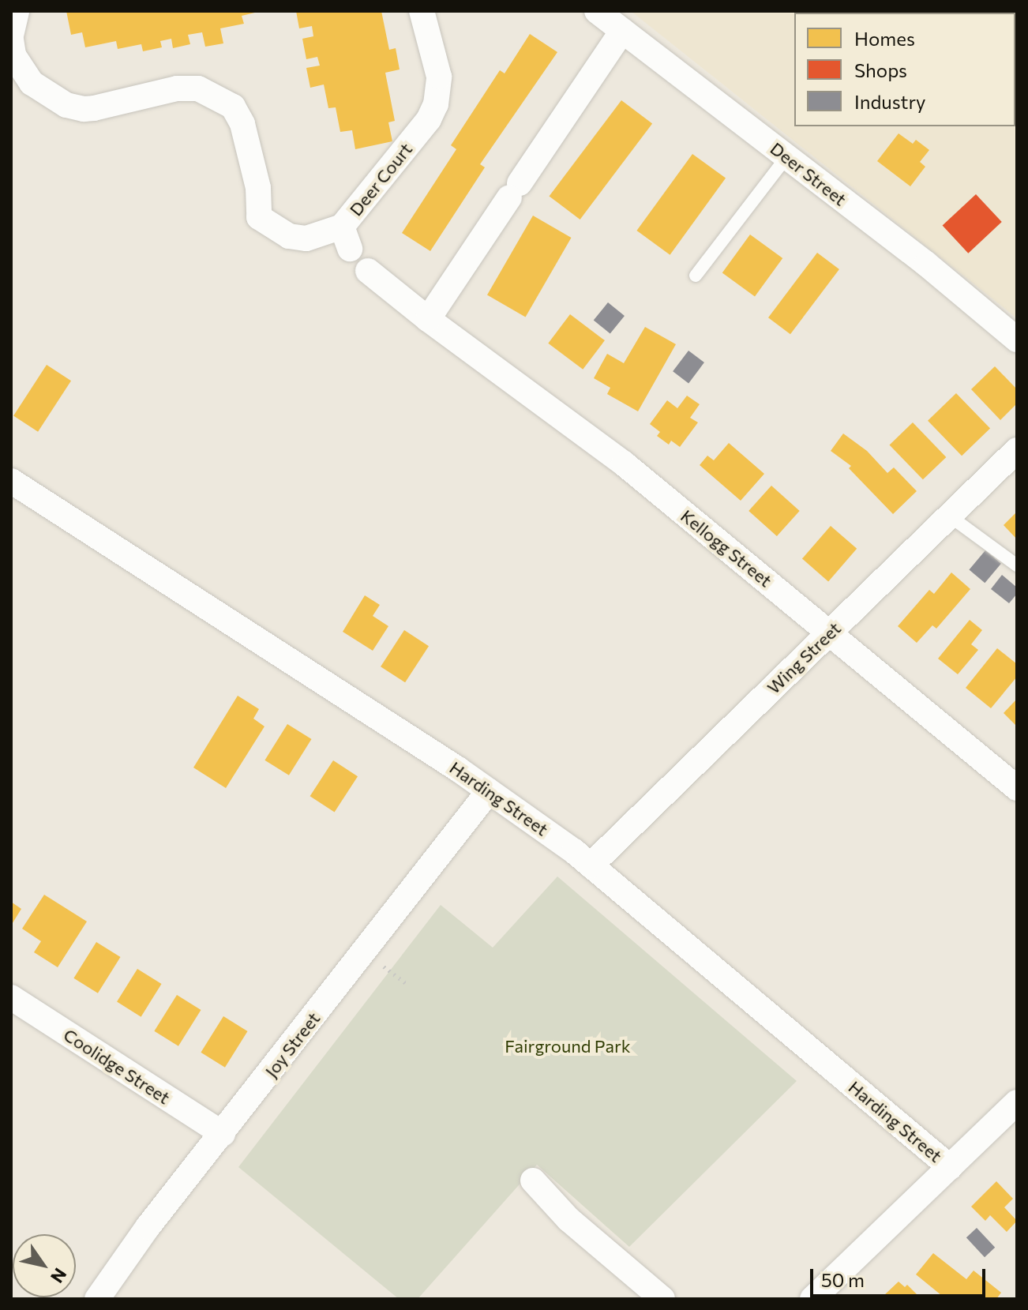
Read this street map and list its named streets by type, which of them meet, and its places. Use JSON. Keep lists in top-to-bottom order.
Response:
{
  "streets": {
    "street": [
      "Deer Street",
      "Deer Court",
      "Kellogg Street",
      "Wing Street",
      "Harding Street",
      "Joy Street",
      "Coolidge Street"
    ]
  },
  "crossings": [
    ["Kellogg Street", "Wing Street"],
    ["Wing Street", "Harding Street"],
    ["Harding Street", "Joy Street"],
    ["Joy Street", "Coolidge Street"]
  ],
  "parks": ["Fairground Park"],
  "legend": ["Homes", "Shops", "Industry"],
  "scale_bar": "50 m",
  "north": "bottom right"
}
